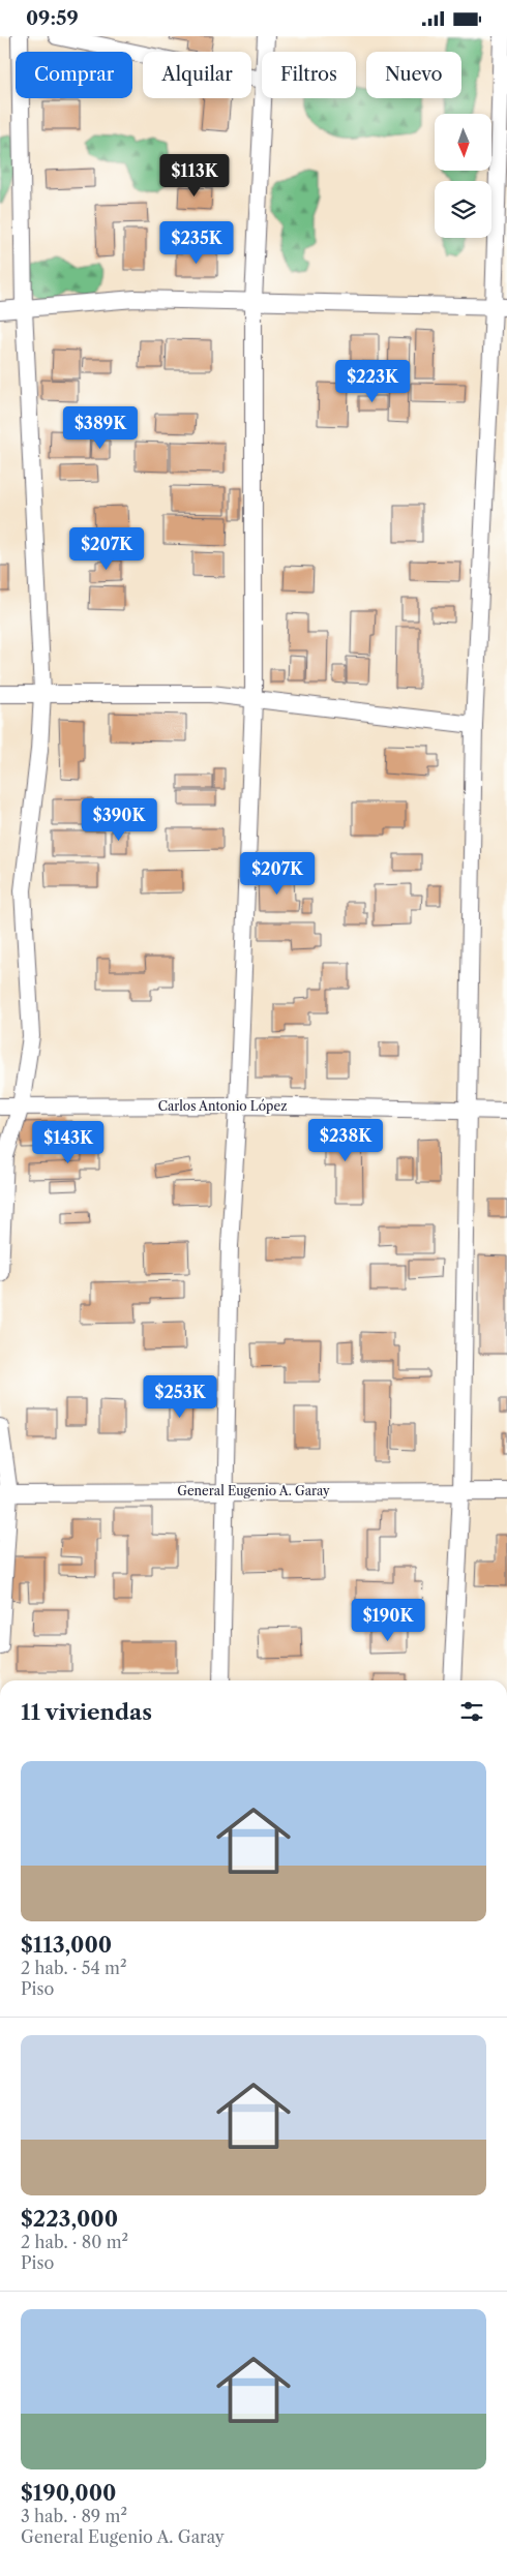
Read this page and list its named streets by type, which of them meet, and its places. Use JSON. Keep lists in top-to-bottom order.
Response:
{
  "streets": {
    "street": ["Carlos Antonio López", "General Eugenio A. Garay"]
  },
  "north": "bottom",
  "page": {
    "status": "09:59",
    "chip": [
      "Comprar",
      "Alquilar",
      "Filtros",
      "Nuevo"
    ],
    "price": [
      "$113K",
      "$235K",
      "$223K",
      "$389K",
      "$207K",
      "$390K",
      "$207K",
      "$238K",
      "$143K",
      "$253K",
      "$190K"
    ],
    "heading": "11 viviendas",
    "list": [
      {
        "name": "$113,000",
        "note": "2 hab. · 54 m² · Piso"
      },
      {
        "name": "$223,000",
        "note": "2 hab. · 80 m² · Piso"
      },
      {
        "name": "$190,000",
        "note": "3 hab. · 89 m² · General Eugenio A. Garay"
      }
    ]
  }
}
